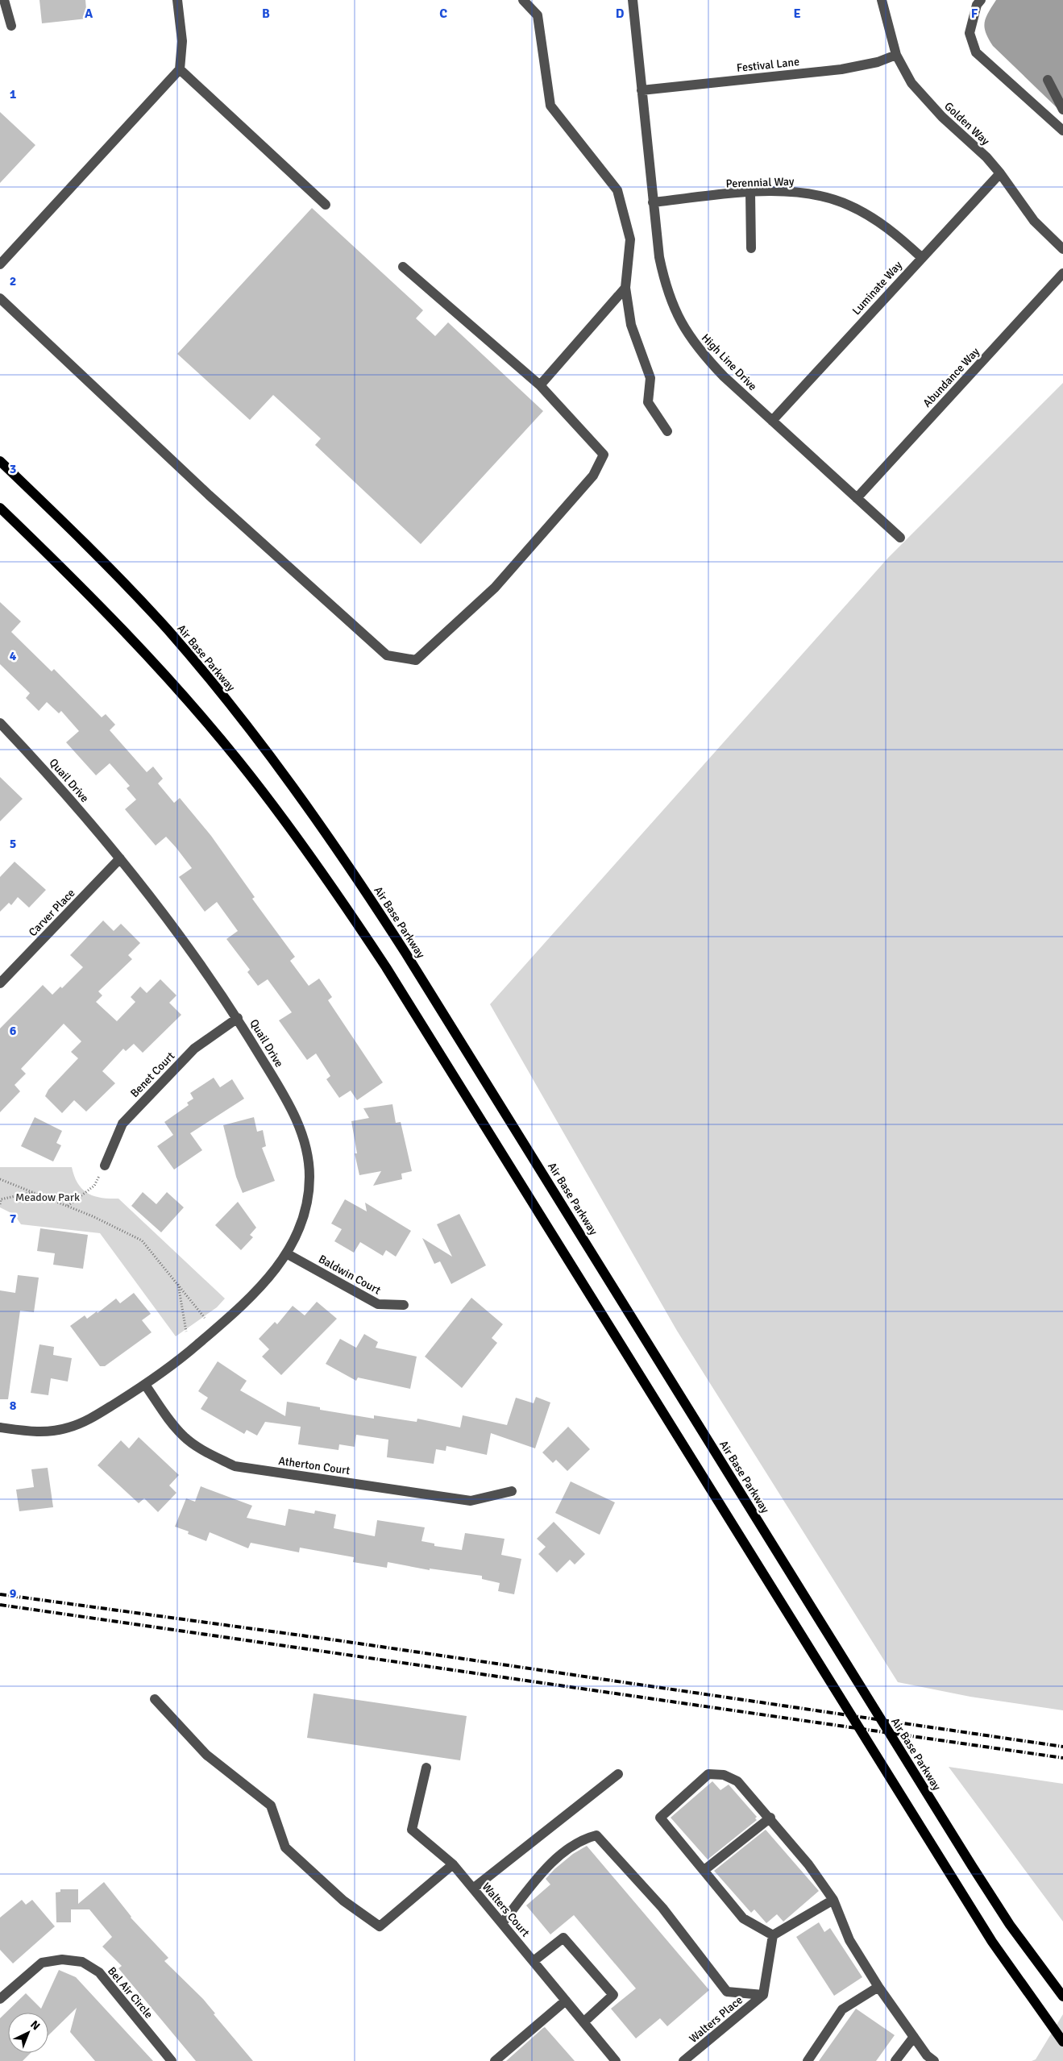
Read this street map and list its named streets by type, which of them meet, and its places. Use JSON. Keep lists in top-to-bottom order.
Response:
{
  "streets": {
    "main road": ["Air Base Parkway"],
    "street": [
      "Festival Lane",
      "Golden Way",
      "Perennial Way",
      "Luminate Way",
      "High Line Drive",
      "Abundance Way",
      "Quail Drive",
      "Carver Place",
      "Benet Court",
      "Baldwin Court",
      "Atherton Court",
      "Walters Court",
      "Bel Air Circle",
      "Walters Place"
    ]
  },
  "crossings": [
    ["Festival Lane", "Golden Way"],
    ["Festival Lane", "High Line Drive"],
    ["Golden Way", "Luminate Way"],
    ["Perennial Way", "Luminate Way"],
    ["Perennial Way", "High Line Drive"],
    ["Luminate Way", "High Line Drive"],
    ["High Line Drive", "Abundance Way"],
    ["Quail Drive", "Carver Place"],
    ["Quail Drive", "Benet Court"],
    ["Quail Drive", "Baldwin Court"],
    ["Quail Drive", "Atherton Court"]
  ],
  "parks": ["Meadow Park"],
  "north": "top right",
  "grid": {
    "columns": [
      "A",
      "B",
      "C",
      "D",
      "E",
      "F"
    ],
    "rows": [
      "1",
      "2",
      "3",
      "4",
      "5",
      "6",
      "7",
      "8",
      "9"
    ]
  }
}
